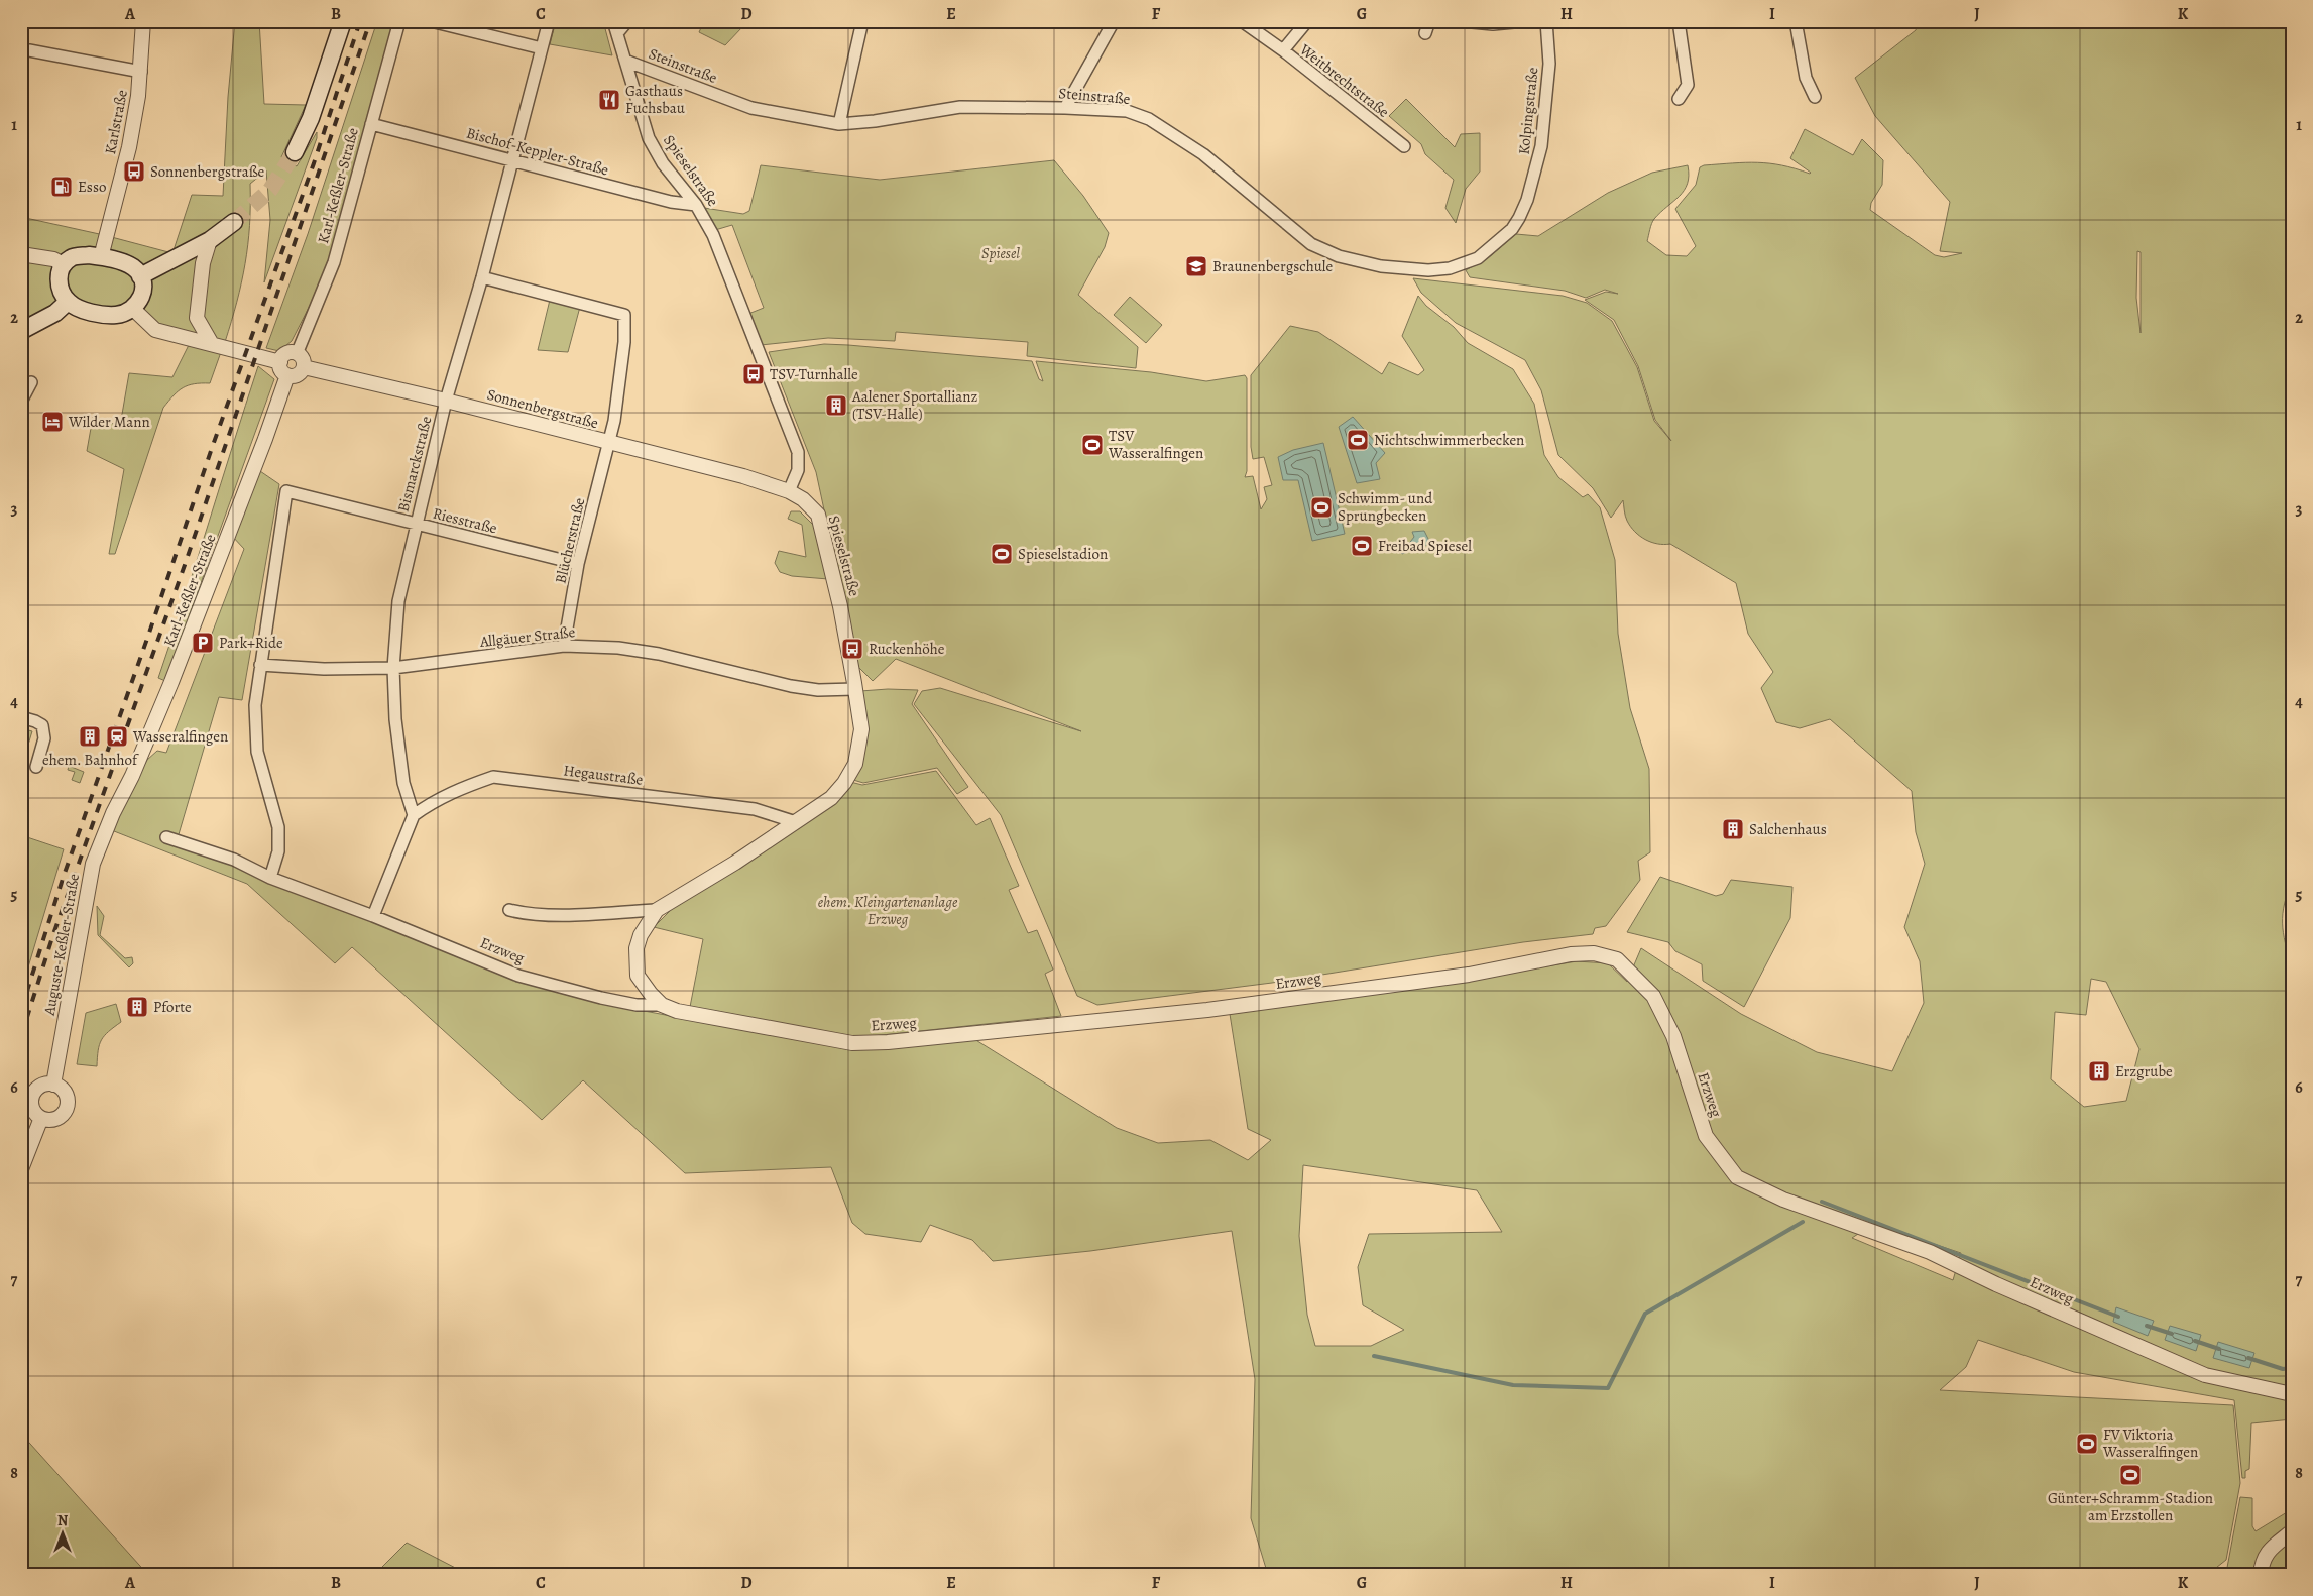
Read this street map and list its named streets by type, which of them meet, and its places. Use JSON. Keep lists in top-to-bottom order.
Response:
{
  "streets": {
    "street": [
      "Steinstraße",
      "Weitbrechtstraße",
      "Kolpingstraße",
      "Karlstraße",
      "Bischof-Keppler-Straße",
      "Spieselstraße",
      "Karl-Keßler-Straße",
      "Sonnenbergstraße",
      "Bismarckstraße",
      "Riesstraße",
      "Blücherstraße",
      "Allgäuer Straße",
      "Hegaustraße",
      "Auguste-Keßler-Straße",
      "Erzweg"
    ]
  },
  "crossings": [
    ["Steinstraße", "Kolpingstraße"],
    ["Steinstraße", "Spieselstraße"],
    ["Bischof-Keppler-Straße", "Spieselstraße"],
    ["Bischof-Keppler-Straße", "Karl-Keßler-Straße"],
    ["Bischof-Keppler-Straße", "Bismarckstraße"],
    ["Spieselstraße", "Sonnenbergstraße"],
    ["Spieselstraße", "Allgäuer Straße"],
    ["Spieselstraße", "Hegaustraße"],
    ["Spieselstraße", "Erzweg"],
    ["Karl-Keßler-Straße", "Sonnenbergstraße"],
    ["Karl-Keßler-Straße", "Auguste-Keßler-Straße"],
    ["Sonnenbergstraße", "Bismarckstraße"],
    ["Sonnenbergstraße", "Blücherstraße"],
    ["Bismarckstraße", "Riesstraße"],
    ["Bismarckstraße", "Blücherstraße"],
    ["Bismarckstraße", "Allgäuer Straße"],
    ["Bismarckstraße", "Hegaustraße"],
    ["Riesstraße", "Blücherstraße"],
    ["Riesstraße", "Allgäuer Straße"],
    ["Blücherstraße", "Allgäuer Straße"]
  ],
  "parks": ["Spiesel", "ehem. Kleingartenanlage Erzweg"],
  "places": {
    "restaurant": ["Gasthaus Fuchsbau"],
    "bus stop": ["Sonnenbergstraße", "TSV-Turnhalle", "Ruckenhöhe"],
    "fuel station": ["Esso"],
    "school or university": ["Braunenbergschule"],
    "building": [
      "Aalener Sportallianz (TSV-Halle)",
      "ehem. Bahnhof",
      "Salchenhaus",
      "Pforte",
      "Erzgrube"
    ],
    "hotel": ["Wilder Mann"],
    "sports": [
      "Nichtschwimmerbecken",
      "TSV Wasseralfingen",
      "Schwimm- und Sprungbecken",
      "Freibad Spiesel",
      "Spieselstadion",
      "FV Viktoria Wasseralfingen",
      "Günter+Schramm-Stadion am Erzstollen"
    ],
    "parking": ["Park+Ride"],
    "station": ["Wasseralfingen"]
  },
  "north": "top",
  "grid": {
    "columns": [
      "A",
      "B",
      "C",
      "D",
      "E",
      "F",
      "G",
      "H",
      "I",
      "J",
      "K"
    ],
    "rows": [
      "1",
      "2",
      "3",
      "4",
      "5",
      "6",
      "7",
      "8"
    ]
  }
}
